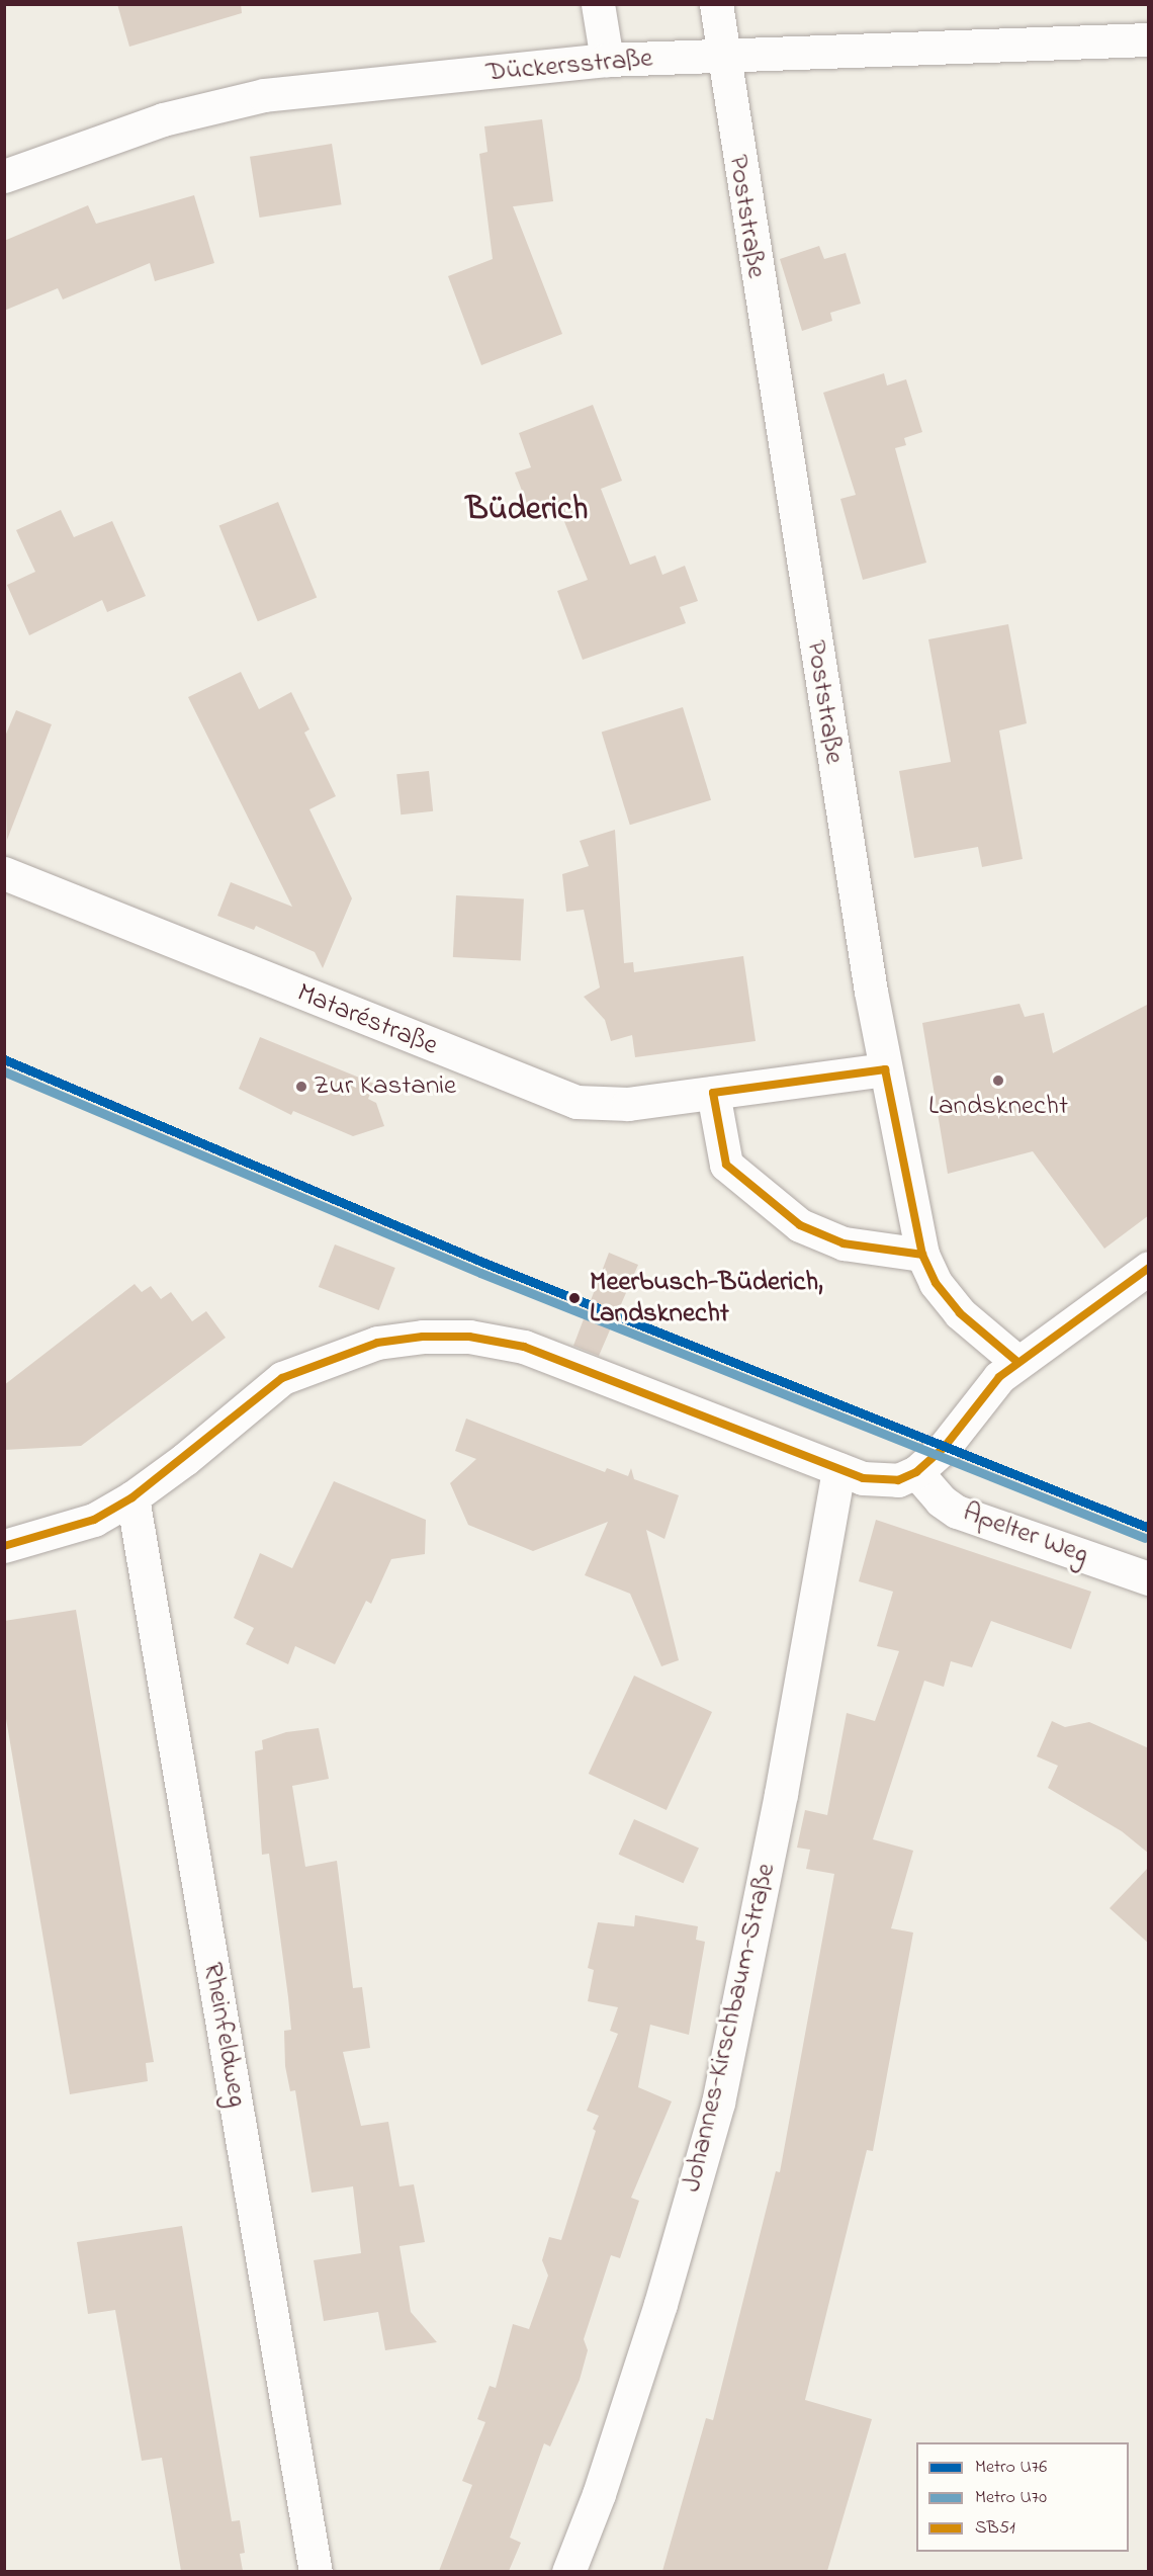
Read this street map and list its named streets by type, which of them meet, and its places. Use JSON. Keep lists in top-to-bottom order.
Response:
{
  "streets": {
    "street": [
      "Dückersstraße",
      "Poststraße",
      "Mataréstraße",
      "Apelter Weg",
      "Johannes-Kirschbaum-Straße",
      "Rheinfeldweg"
    ]
  },
  "crossings": [
    ["Dückersstraße", "Poststraße"],
    ["Poststraße", "Mataréstraße"]
  ],
  "districts": ["Büderich"],
  "places": ["Landsknecht", "Zur Kastanie", "Meerbusch-Büderich, Landsknecht"],
  "lines": ["metro line U76", "transit line SB51", "metro line U70"],
  "legend": ["Metro U76", "Metro U70", "SB51"]
}
